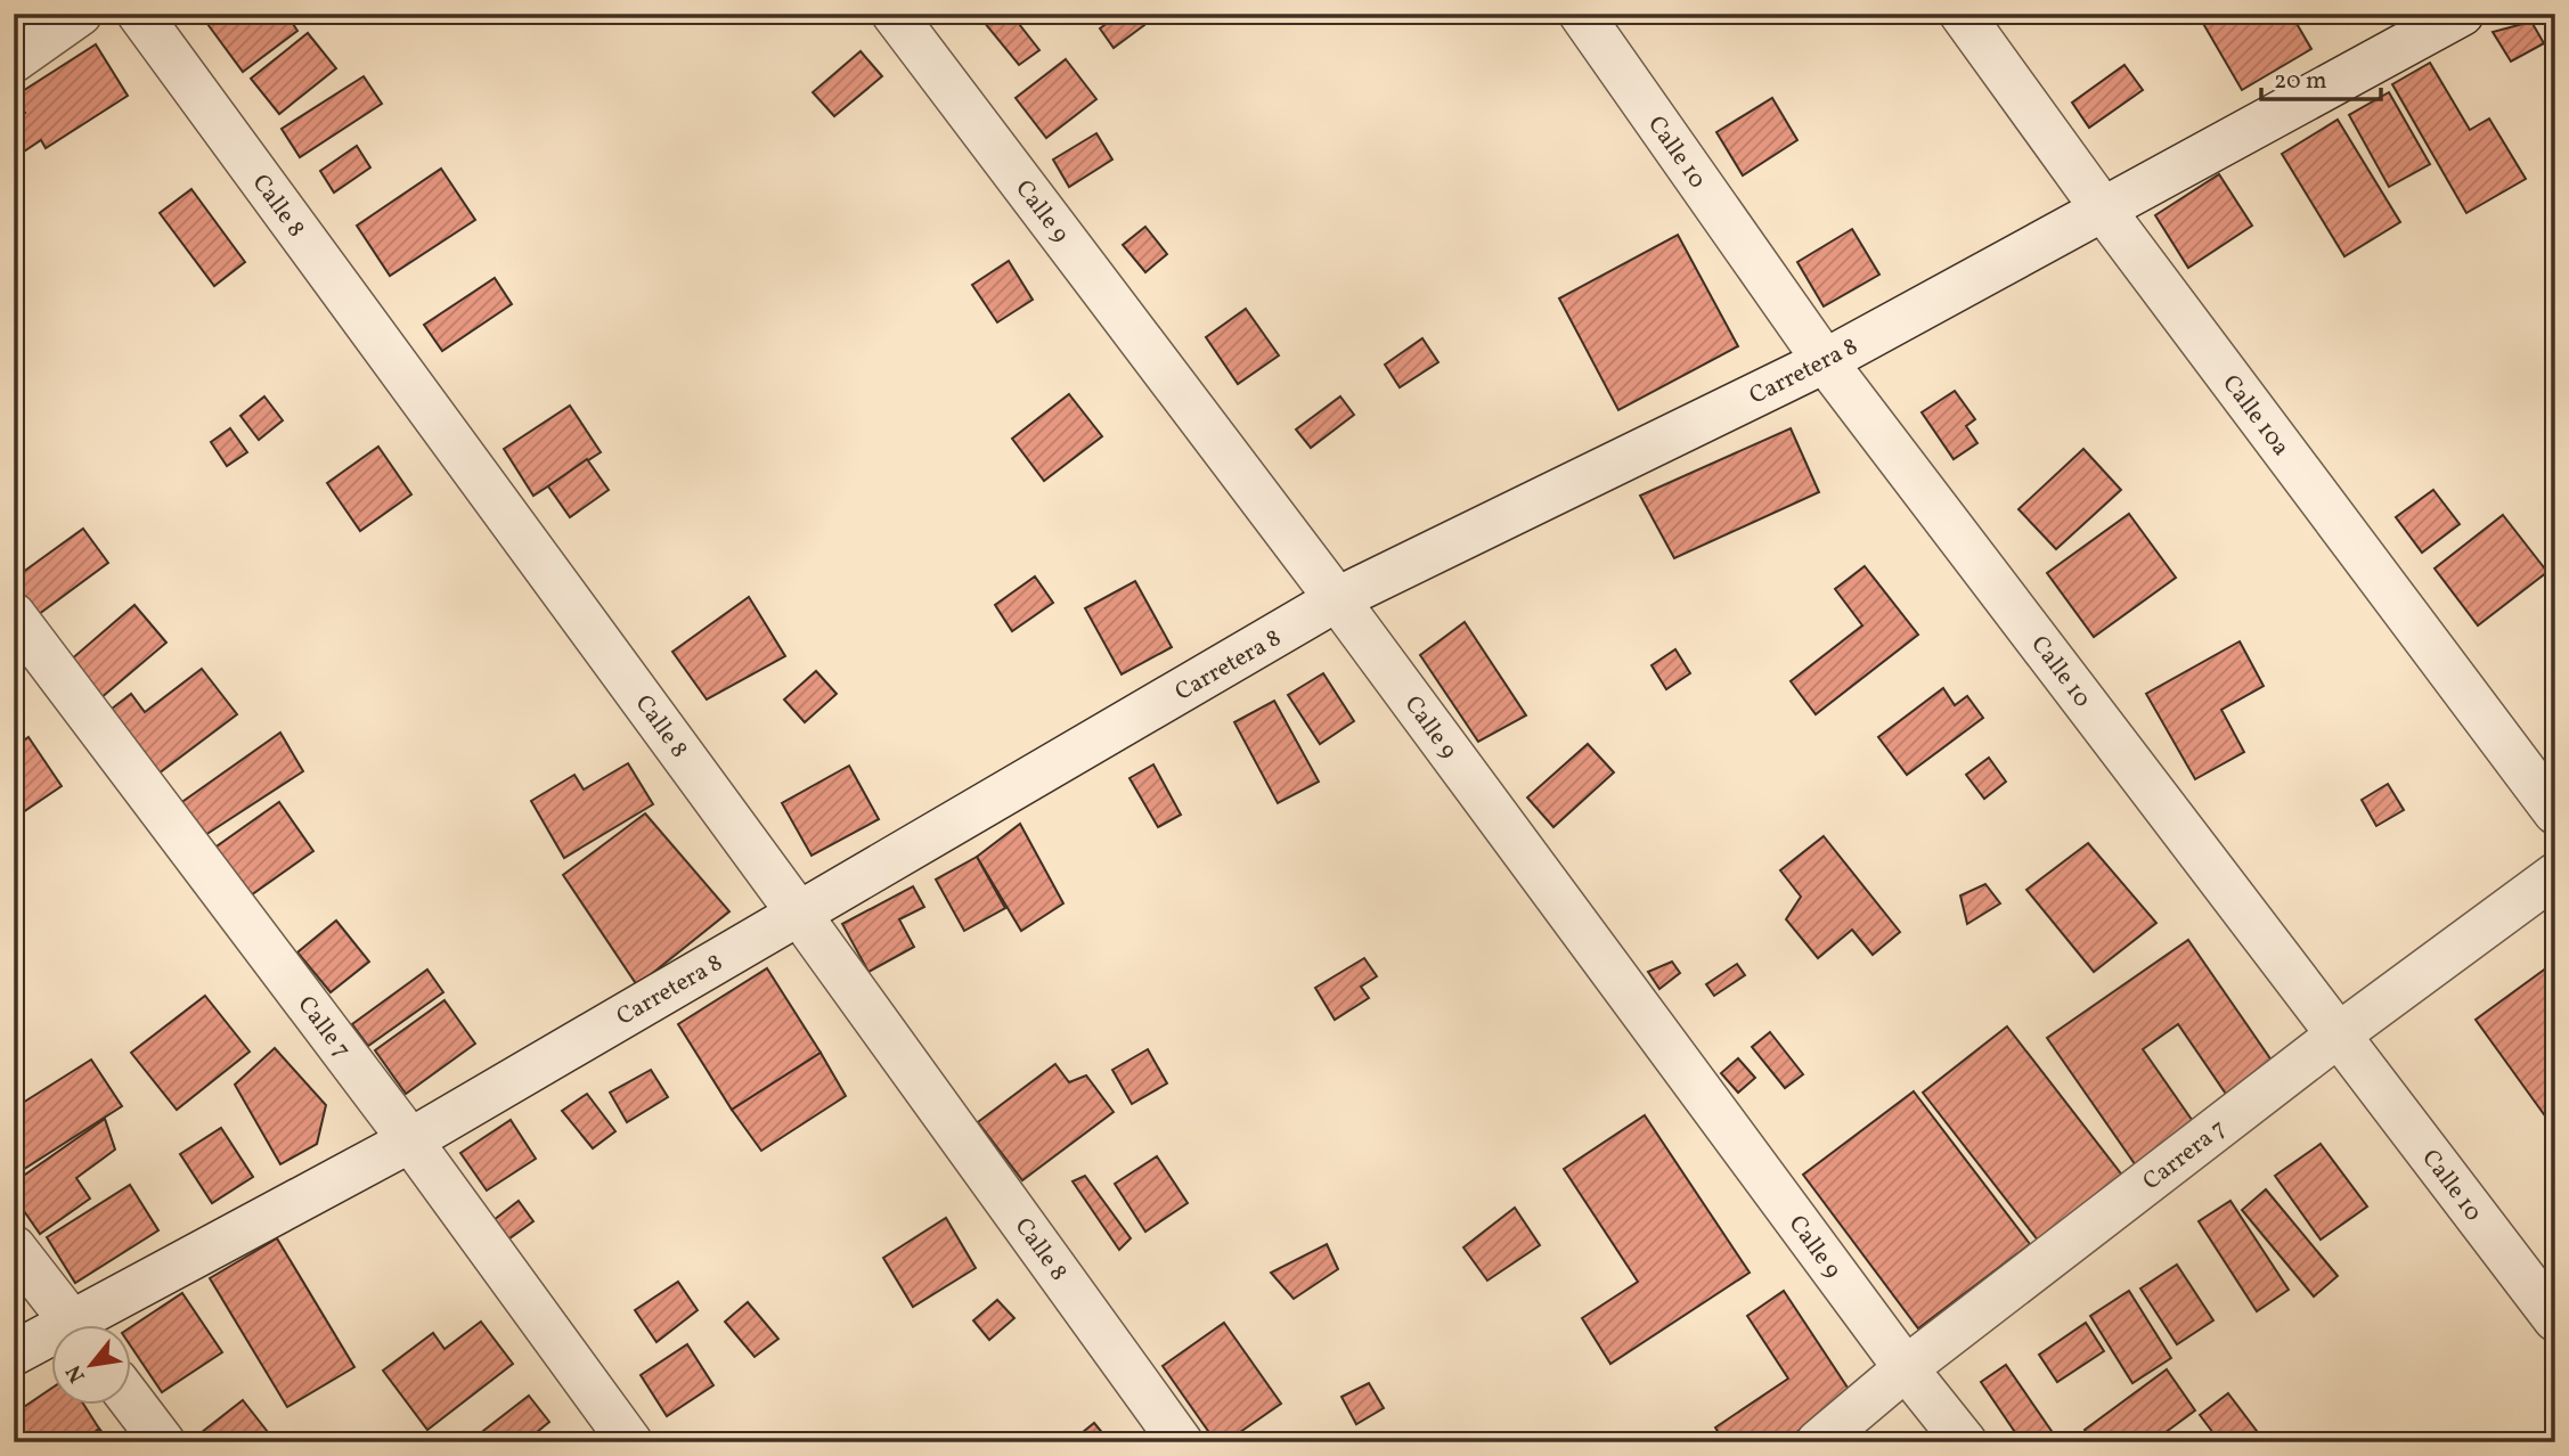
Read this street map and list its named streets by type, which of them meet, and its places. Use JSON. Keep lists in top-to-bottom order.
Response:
{
  "streets": {
    "street": [
      "Calle 10",
      "Calle 8",
      "Calle 9",
      "Carretera 8",
      "Calle 10a",
      "Calle 7",
      "Carrera 7"
    ]
  },
  "crossings": [
    ["Calle 10", "Carretera 8"],
    ["Calle 10", "Carrera 7"],
    ["Calle 8", "Carretera 8"],
    ["Calle 9", "Carretera 8"],
    ["Calle 9", "Carrera 7"],
    ["Carretera 8", "Calle 10a"],
    ["Carretera 8", "Calle 7"]
  ],
  "scale_bar": "20 m",
  "north": "bottom left"
}
